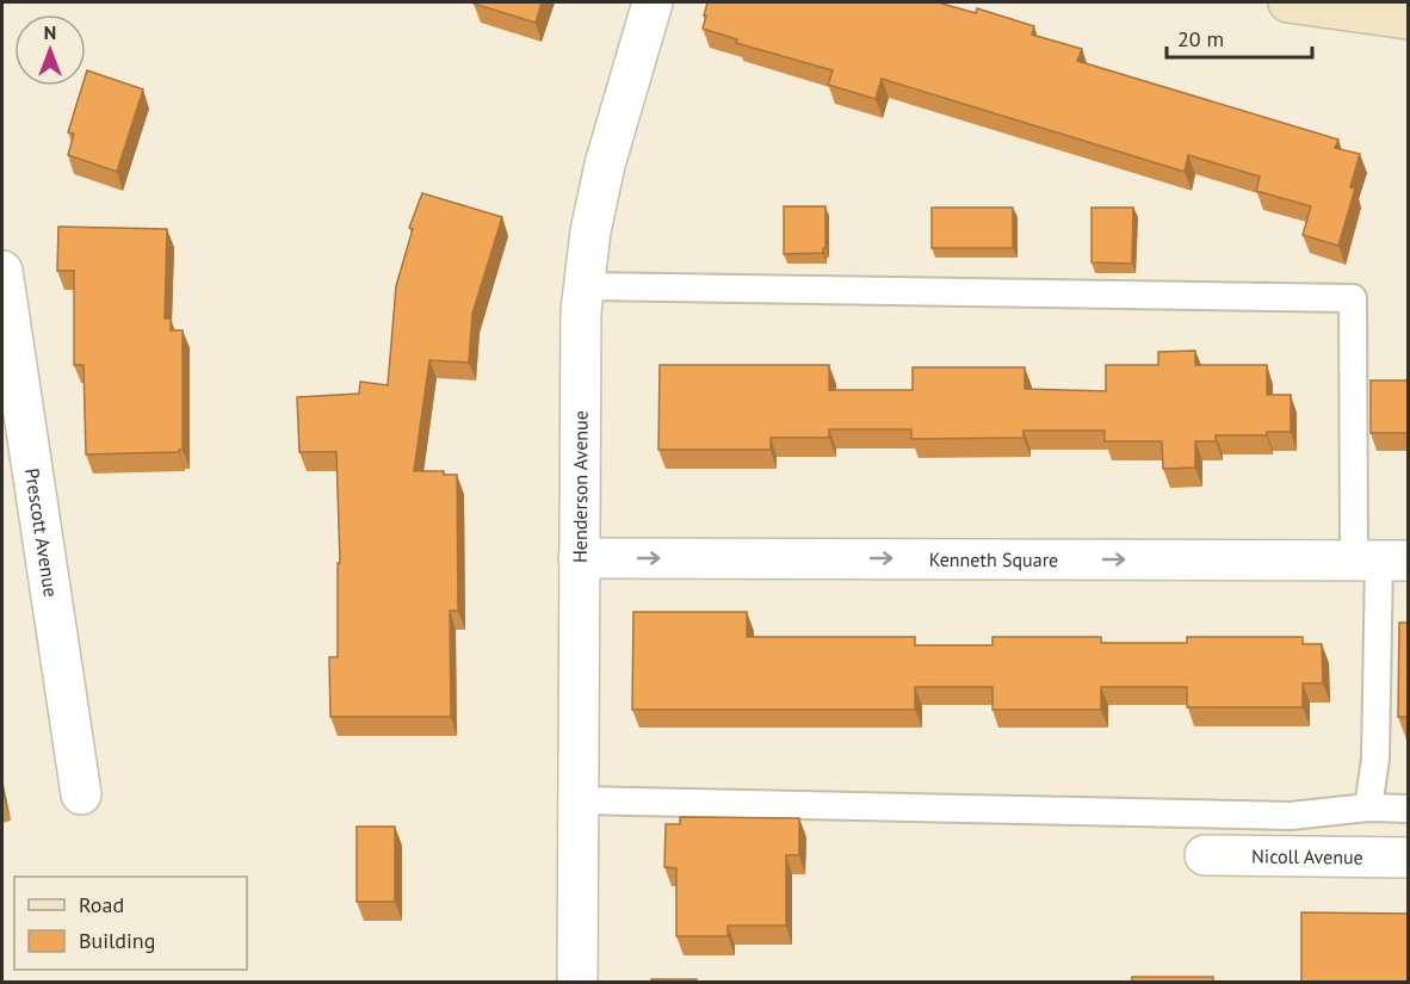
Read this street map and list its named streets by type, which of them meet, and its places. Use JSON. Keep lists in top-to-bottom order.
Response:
{
  "streets": {
    "street": [
      "Henderson Avenue",
      "Prescott Avenue",
      "Kenneth Square",
      "Nicoll Avenue"
    ]
  },
  "crossings": [
    ["Henderson Avenue", "Kenneth Square"]
  ],
  "one_way": ["Kenneth Square"],
  "legend": ["Road", "Building"],
  "scale_bar": "20 m",
  "north": "top"
}
